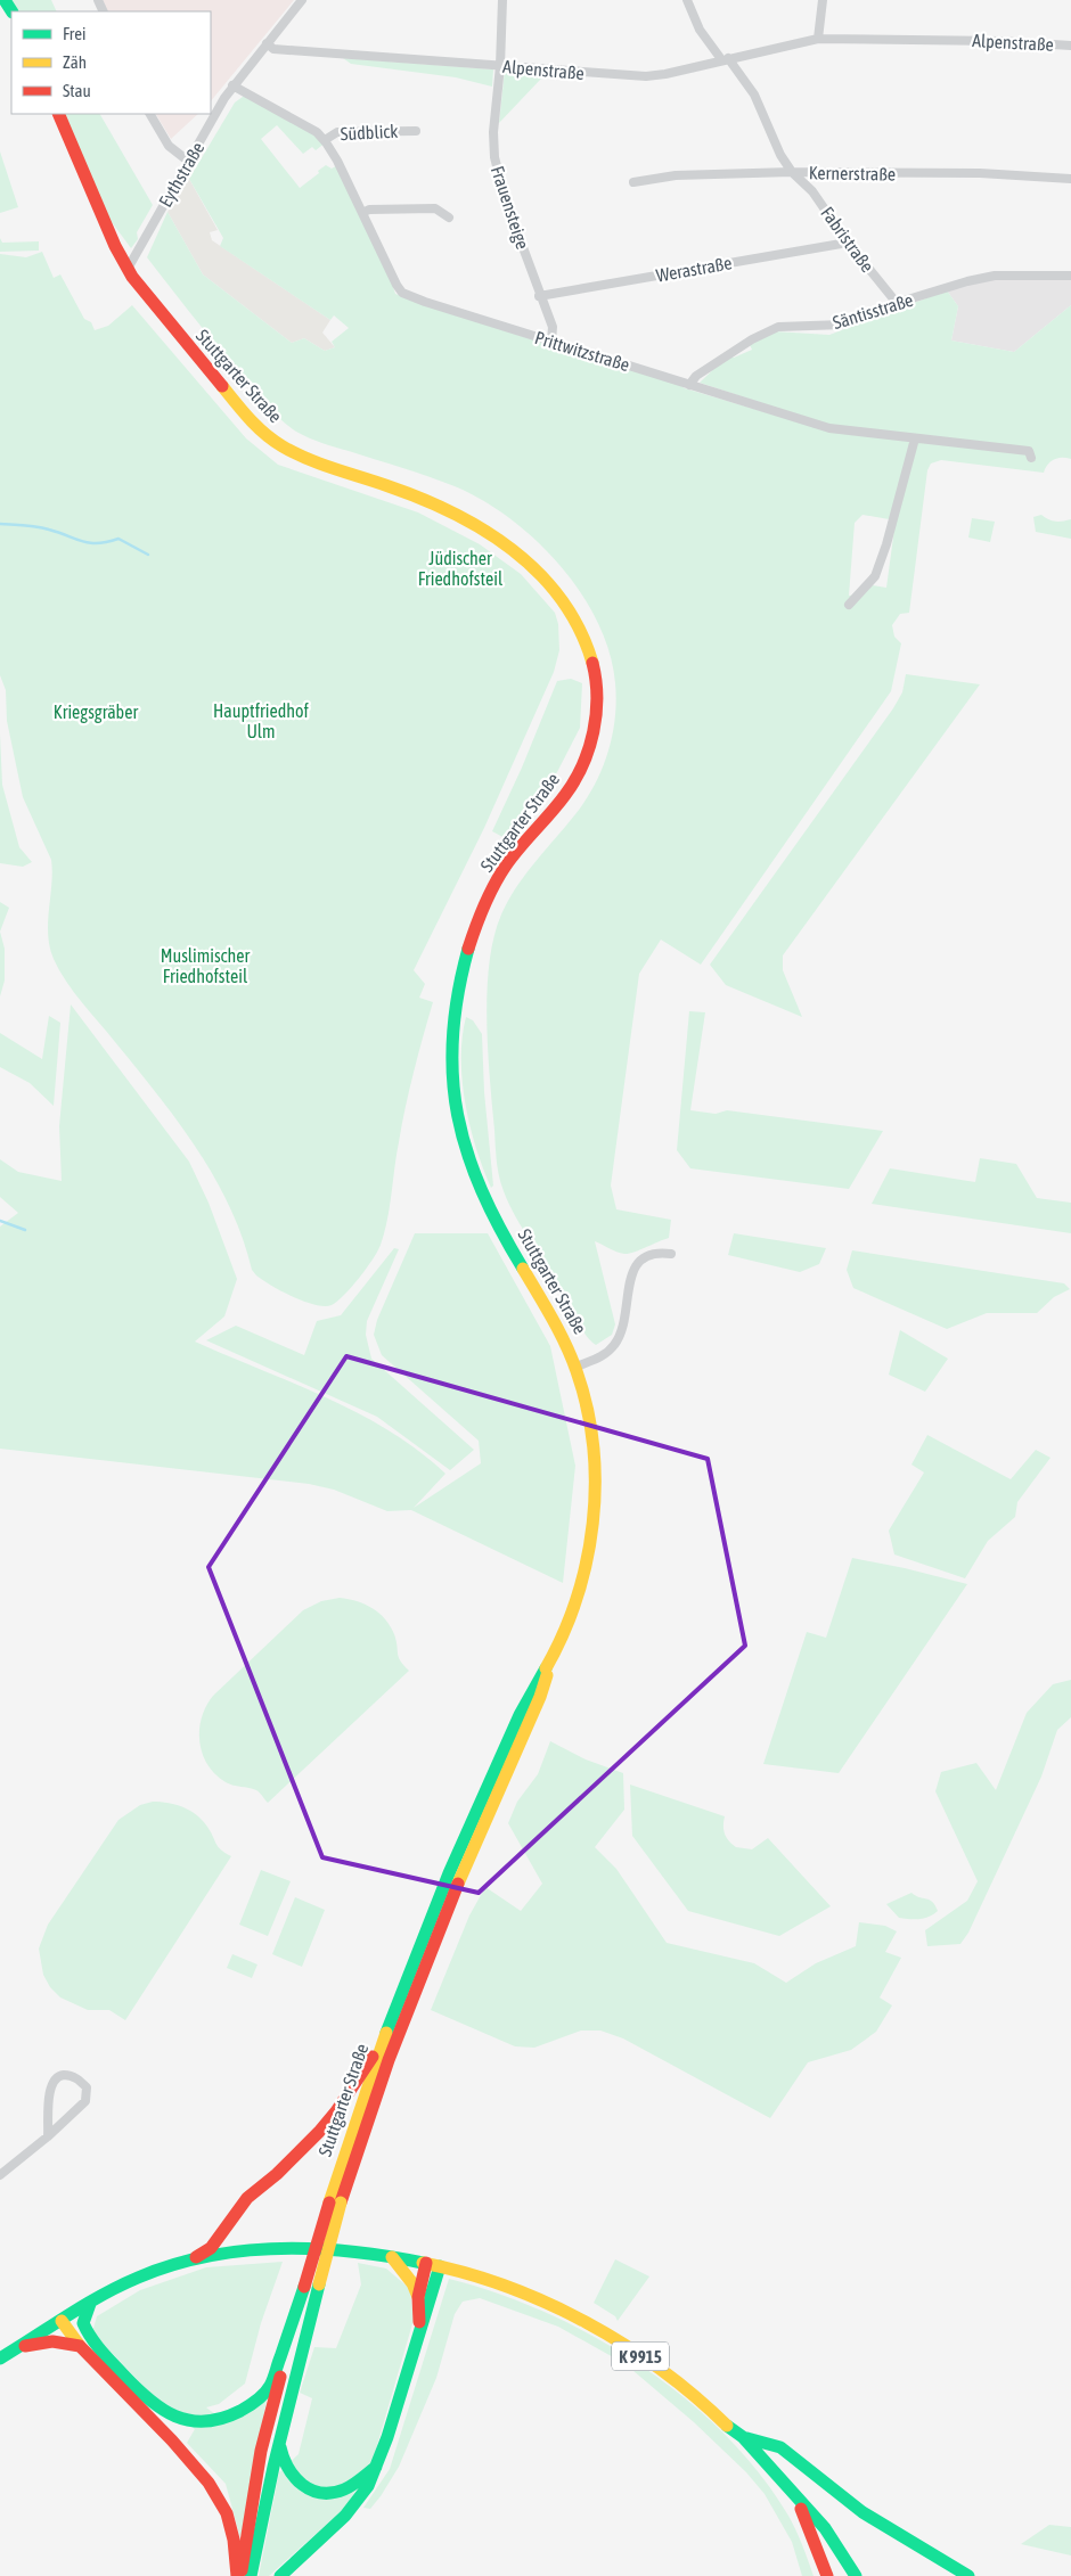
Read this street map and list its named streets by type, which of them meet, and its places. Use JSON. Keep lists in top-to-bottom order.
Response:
{
  "streets": {
    "main road": ["Stuttgarter Straße", "K 9915"],
    "street": [
      "Alpenstraße",
      "Südblick",
      "Kernerstraße",
      "Eythstraße",
      "Frauensteige",
      "Fabristraße",
      "Werastraße",
      "Säntisstraße",
      "Prittwitzstraße"
    ]
  },
  "crossings": [
    ["Alpenstraße", "Eythstraße"],
    ["Alpenstraße", "Frauensteige"],
    ["Alpenstraße", "Fabristraße"],
    ["Südblick", "Prittwitzstraße"],
    ["Kernerstraße", "Fabristraße"],
    ["Eythstraße", "Prittwitzstraße"],
    ["Eythstraße", "Stuttgarter Straße"],
    ["Frauensteige", "Werastraße"],
    ["Frauensteige", "Prittwitzstraße"],
    ["Fabristraße", "Werastraße"],
    ["Fabristraße", "Säntisstraße"],
    ["Säntisstraße", "Prittwitzstraße"]
  ],
  "parks": [
    "Jüdischer Friedhofsteil",
    "Hauptfriedhof Ulm",
    "Kriegsgräber",
    "Muslimischer Friedhofsteil"
  ],
  "legend": ["Frei", "Zäh", "Stau"]
}
